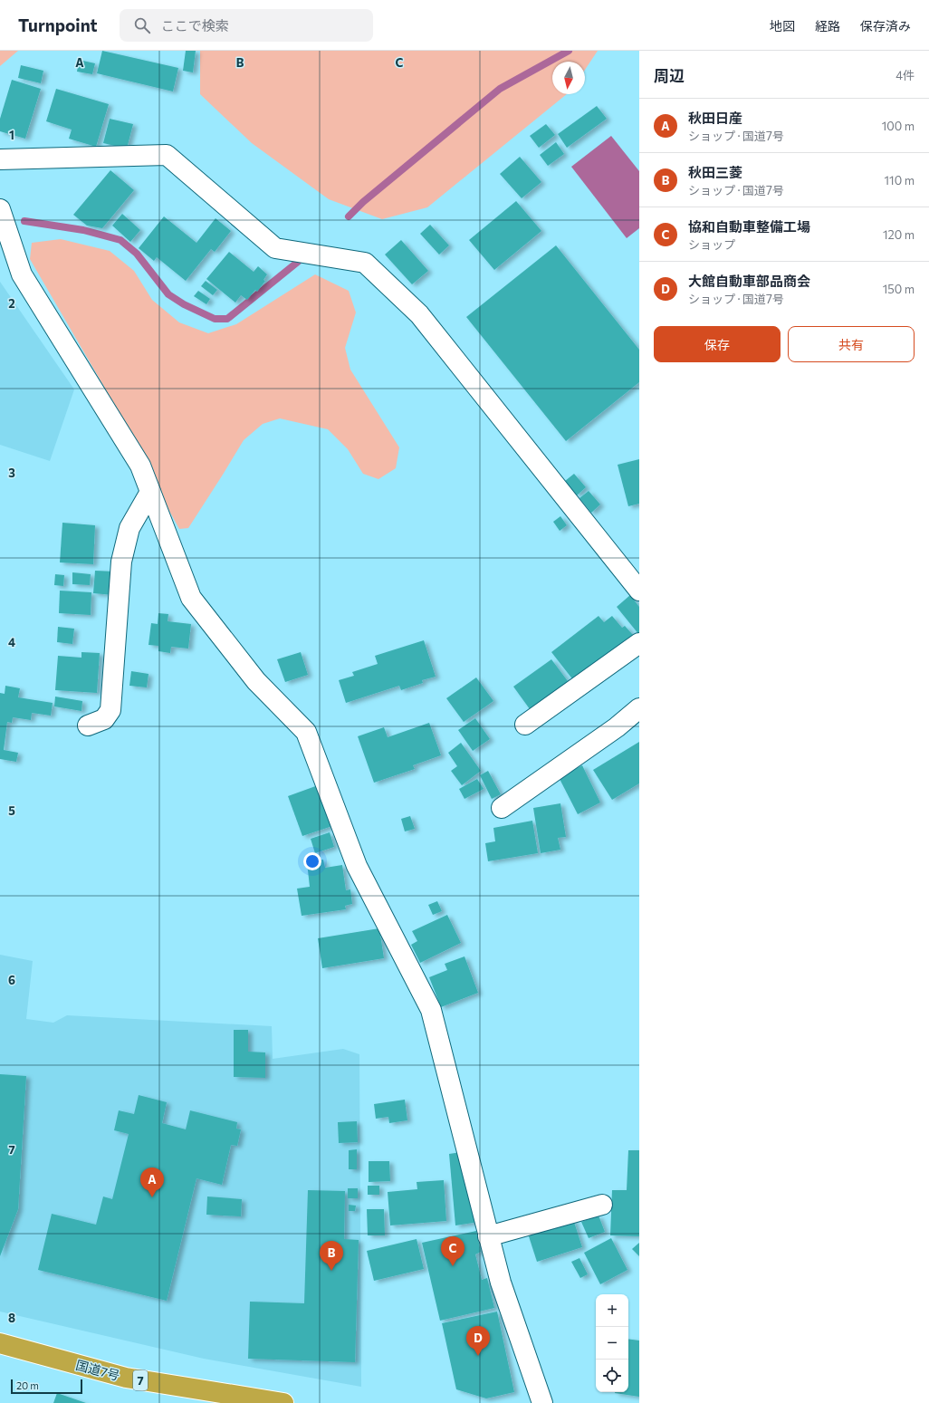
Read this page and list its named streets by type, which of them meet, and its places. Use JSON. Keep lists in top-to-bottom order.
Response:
{
  "streets": {
    "highway": ["国道7号", "7"]
  },
  "scale_bar": "20 m",
  "north": "bottom",
  "page": {
    "header": "Turnpoint",
    "search": "ここで検索",
    "nav": ["地図", "経路", "保存済み"],
    "heading": ["周辺", "4件"],
    "list": [
      {
        "mark": "A",
        "name": "秋田日産",
        "note": "ショップ · 国道7号",
        "value": "100 m"
      },
      {
        "mark": "B",
        "name": "秋田三菱",
        "note": "ショップ · 国道7号",
        "value": "110 m"
      },
      {
        "mark": "C",
        "name": "協和自動車整備工場",
        "note": "ショップ",
        "value": "120 m"
      },
      {
        "mark": "D",
        "name": "大館自動車部品商会",
        "note": "ショップ · 国道7号",
        "value": "150 m"
      }
    ],
    "buttons": ["保存", "共有"],
    "pins": [
      "A",
      "C",
      "B",
      "D"
    ],
    "map_buttons": ["+", "−"],
    "scale": "20 m"
  },
  "grid": {
    "columns": ["A", "B", "C"],
    "rows": [
      "1",
      "2",
      "3",
      "4",
      "5",
      "6",
      "7",
      "8"
    ]
  }
}
